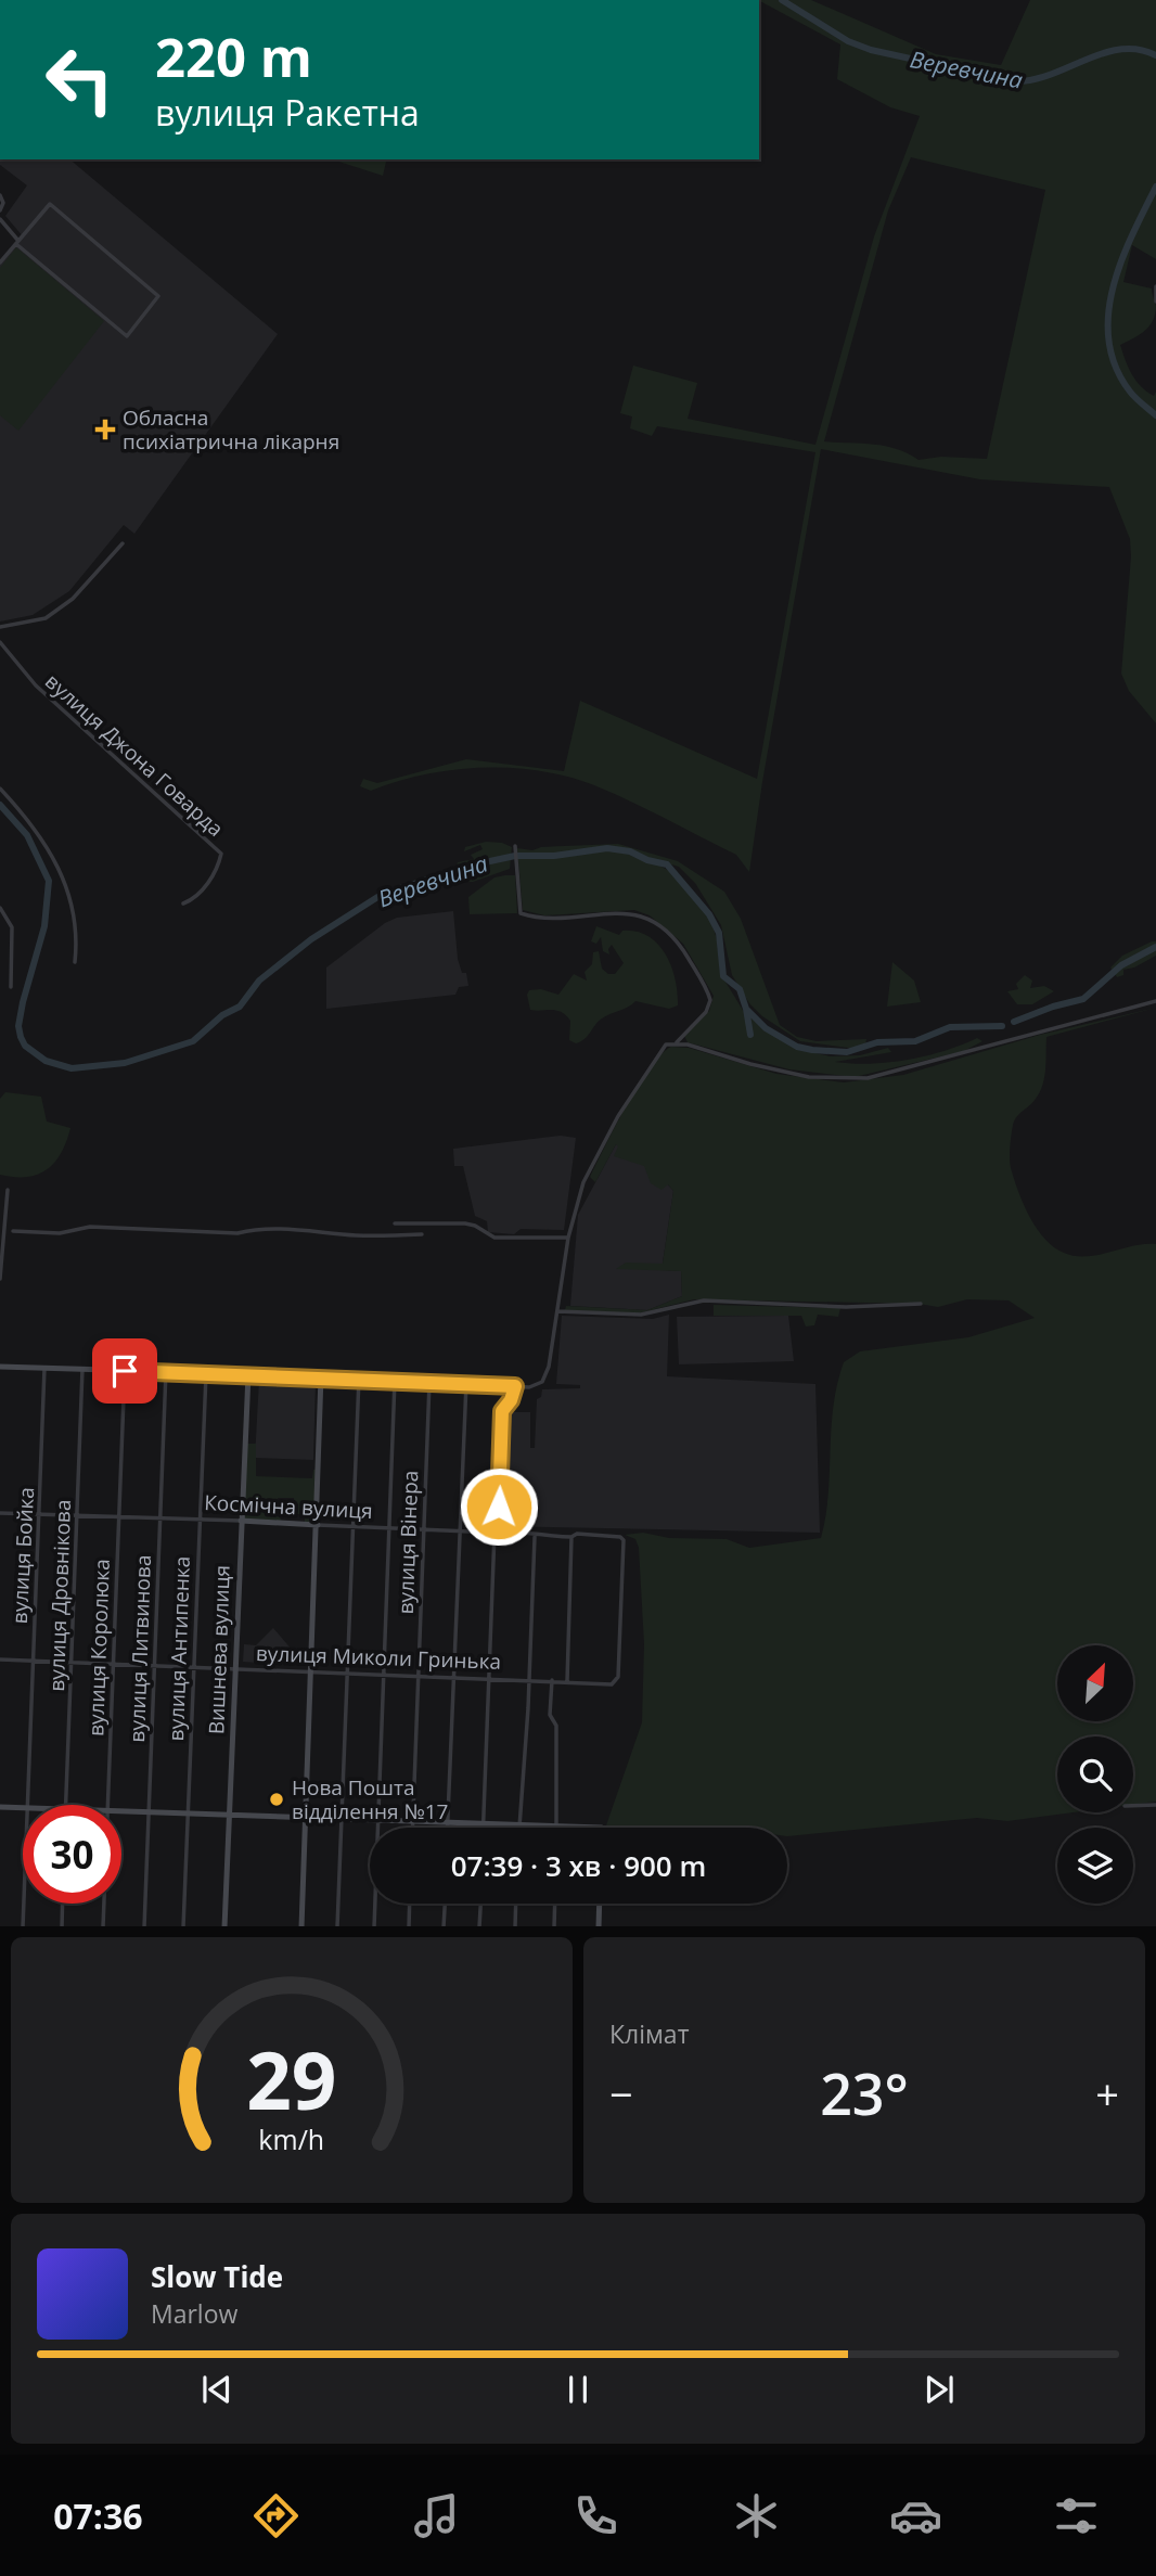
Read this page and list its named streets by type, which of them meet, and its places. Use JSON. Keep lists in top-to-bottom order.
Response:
{
  "streets": {
    "street": [
      "вулиця Джона Говарда",
      "Космічна вулиця",
      "вулиця Вінера",
      "вулиця Бойка",
      "вулиця Дровнікова",
      "вулиця Королюка",
      "вулиця Литвинова",
      "вулиця Антипенка",
      "Вишнева вулиця",
      "вулиця Миколи Гринька"
    ]
  },
  "crossings": [
    ["Космічна вулиця", "вулиця Вінера"],
    ["Космічна вулиця", "вулиця Бойка"],
    ["Космічна вулиця", "вулиця Дровнікова"],
    ["Космічна вулиця", "вулиця Королюка"],
    ["Космічна вулиця", "вулиця Литвинова"],
    ["Космічна вулиця", "вулиця Антипенка"],
    ["Космічна вулиця", "Вишнева вулиця"],
    ["Космічна вулиця", "вулиця Миколи Гринька"],
    ["вулиця Вінера", "вулиця Миколи Гринька"],
    ["вулиця Бойка", "вулиця Миколи Гринька"],
    ["вулиця Дровнікова", "вулиця Миколи Гринька"],
    ["вулиця Королюка", "вулиця Миколи Гринька"],
    ["вулиця Литвинова", "вулиця Миколи Гринька"],
    ["вулиця Антипенка", "вулиця Миколи Гринька"],
    ["Вишнева вулиця", "вулиця Миколи Гринька"]
  ],
  "water": ["Веревчина"],
  "places": {
    "health": ["Обласна психіатрична лікарня"],
    "other": ["Нова Пошта відділення №17"]
  },
  "north": "top right",
  "page": {
    "turn": ["220 m", "вулиця Ракетна"],
    "limit": "30",
    "trip": "07:39 · 3 хв · 900 m",
    "tile": "Клімат",
    "heat": ["−", "23°", "+"],
    "song": ["Slow Tide", "Marlow"],
    "tabs": "07:36",
    "gauge": ["29", "km/h"]
  }
}
